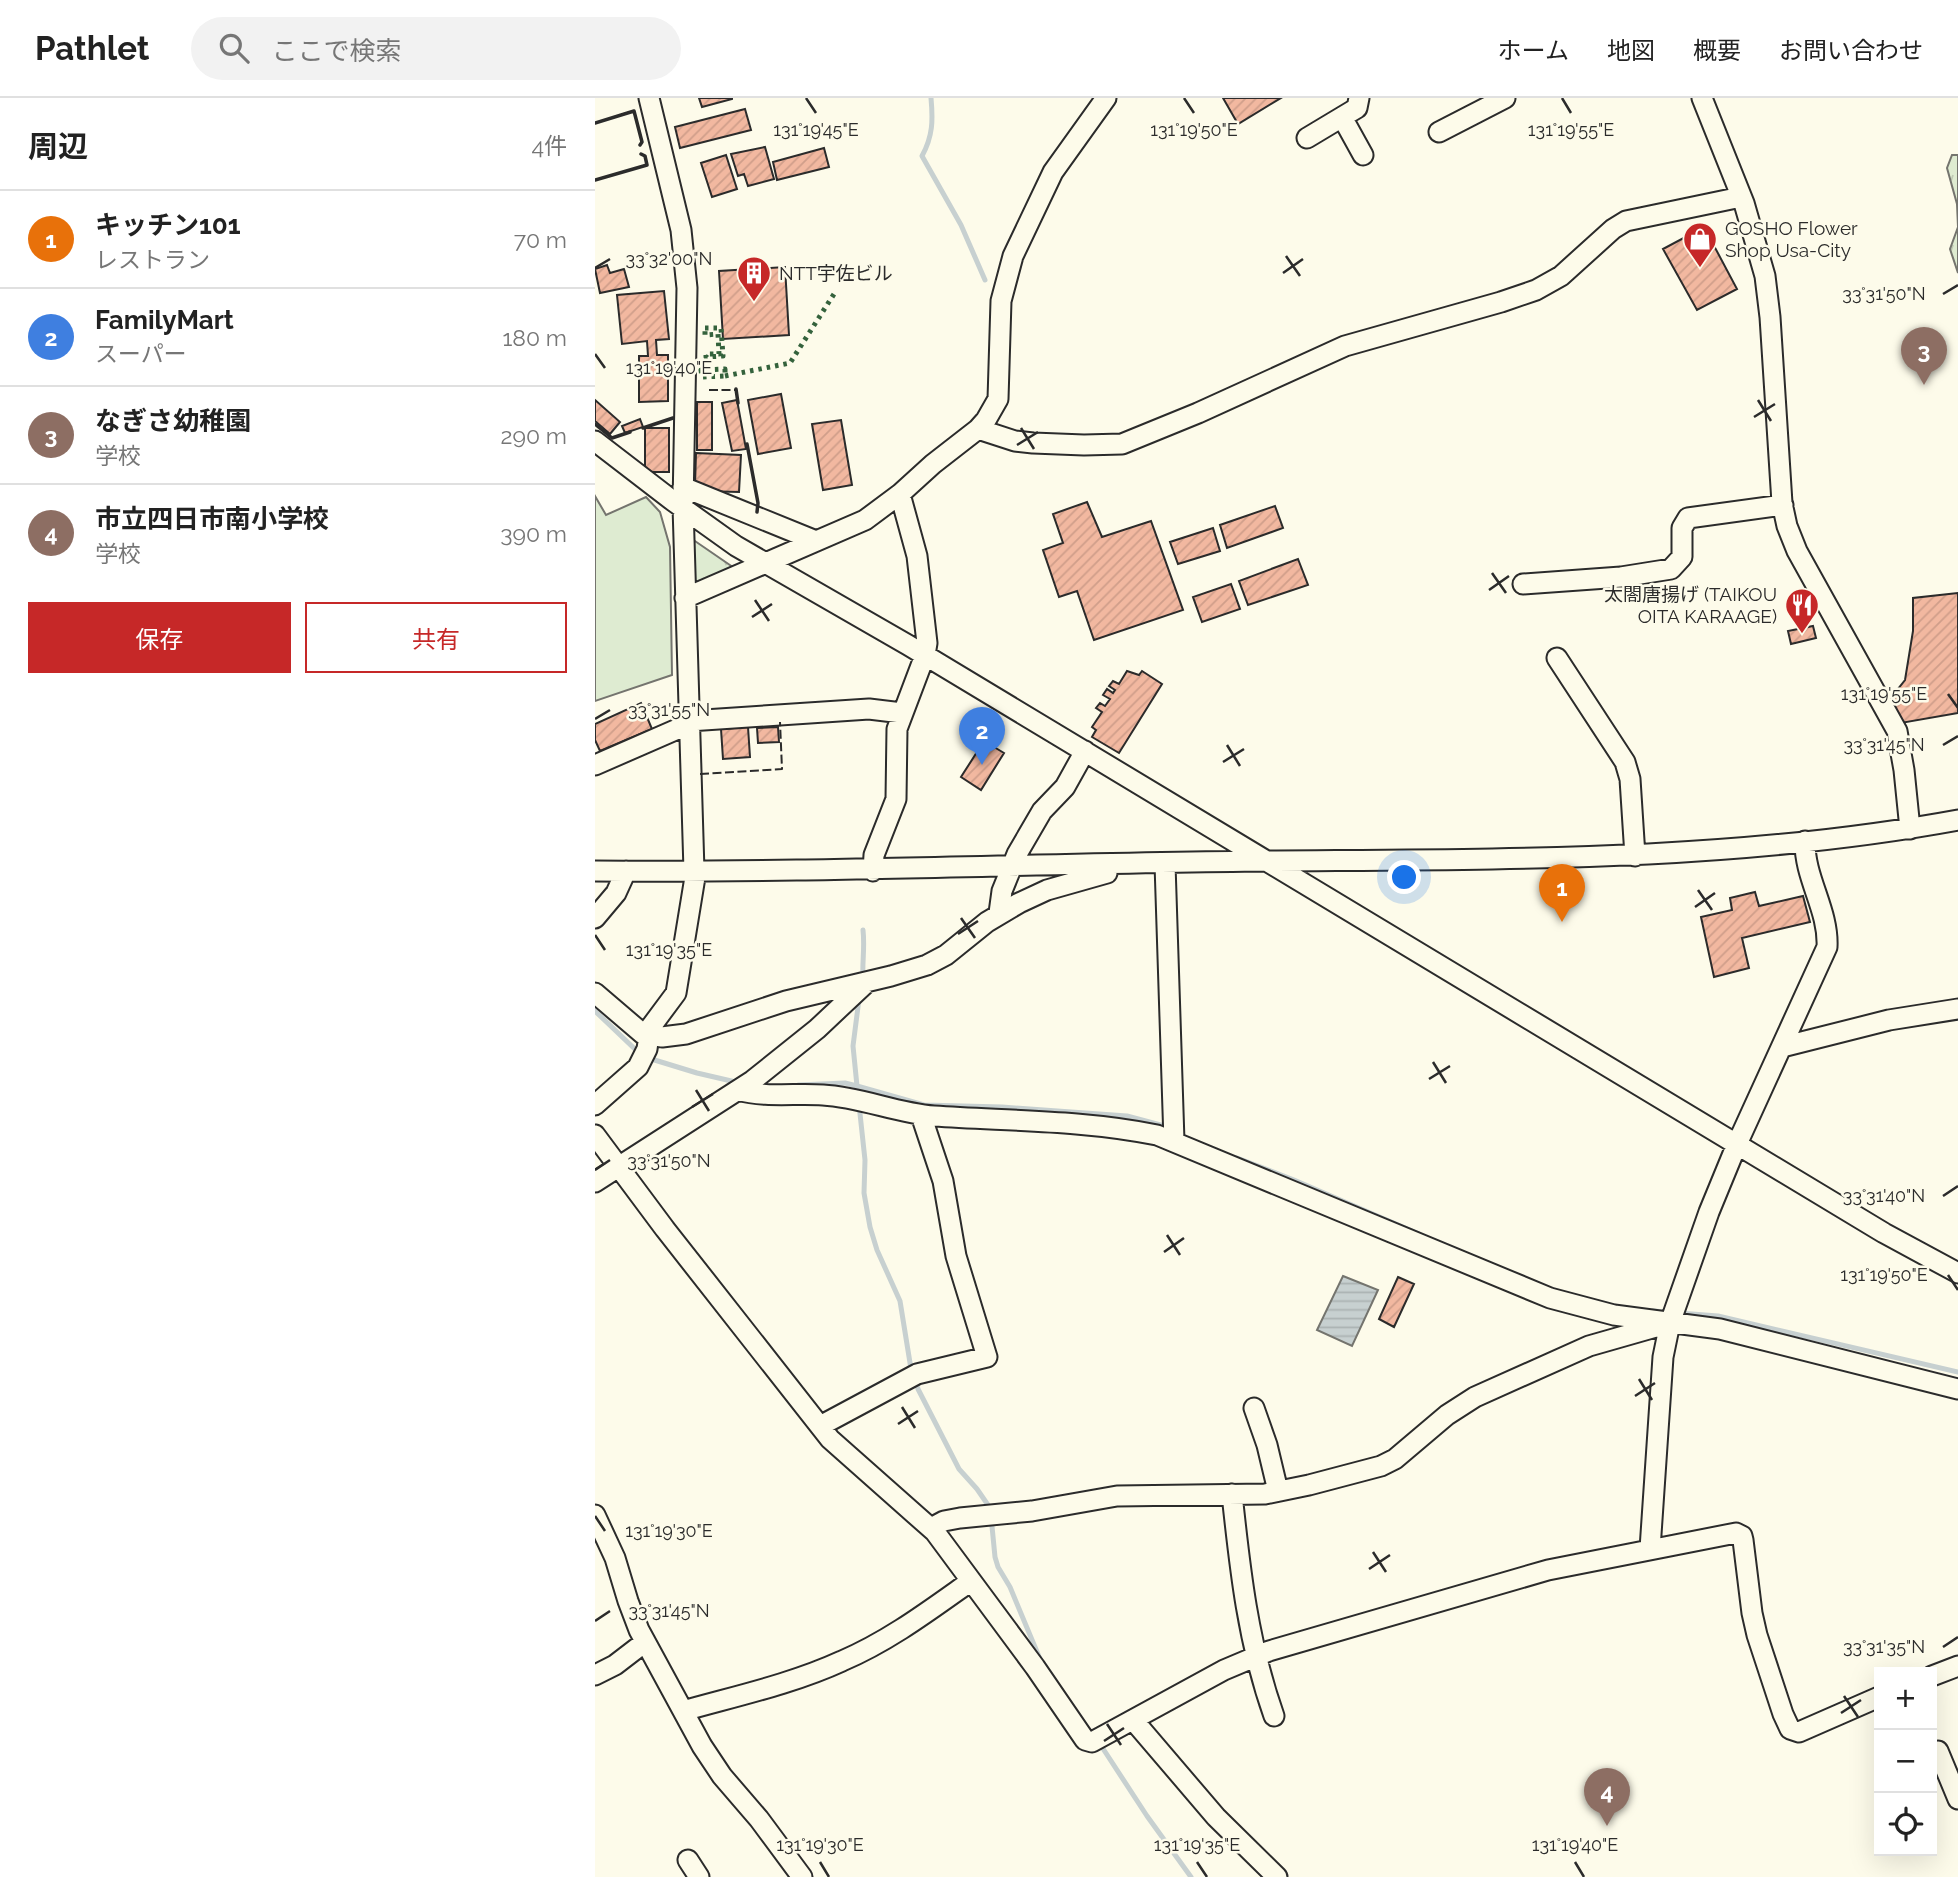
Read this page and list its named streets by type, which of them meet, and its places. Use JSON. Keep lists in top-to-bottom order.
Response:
{
  "places": {
    "shop": ["GOSHO Flower Shop Usa-City"],
    "building": ["NTT宇佐ビル"],
    "restaurant": ["太閤唐揚げ (TAIKOU OITA KARAAGE)"]
  },
  "page": {
    "header": "Pathlet",
    "search": "ここで検索",
    "nav": [
      "ホーム",
      "地図",
      "概要",
      "お問い合わせ"
    ],
    "heading": ["周辺", "4件"],
    "list": [
      {
        "mark": "1",
        "name": "キッチン101",
        "note": "レストラン",
        "value": "70 m"
      },
      {
        "mark": "2",
        "name": "FamilyMart",
        "note": "スーパー",
        "value": "180 m"
      },
      {
        "mark": "3",
        "name": "なぎさ幼稚園",
        "note": "学校",
        "value": "290 m"
      },
      {
        "mark": "4",
        "name": "市立四日市南小学校",
        "note": "学校",
        "value": "390 m"
      }
    ],
    "pins": [
      "3",
      "2",
      "1",
      "4"
    ],
    "buttons": ["保存", "共有"],
    "map_buttons": ["+", "−"]
  },
  "coordinates": [
    "131°19'45\"E",
    "131°19'50\"E",
    "131°19'55\"E",
    "33°32'00\"N",
    "33°31'50\"N",
    "131°19'40\"E",
    "33°31'55\"N",
    "33°31'45\"N",
    "131°19'35\"E",
    "33°31'40\"N",
    "131°19'30\"E",
    "33°31'35\"N"
  ]
}
